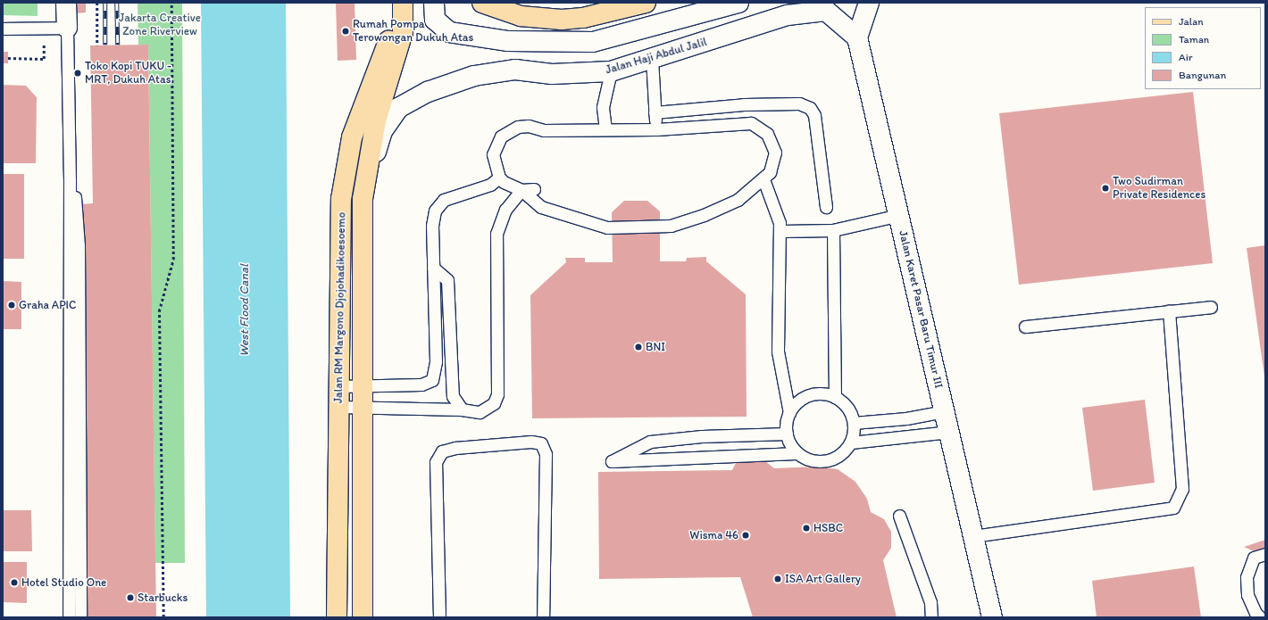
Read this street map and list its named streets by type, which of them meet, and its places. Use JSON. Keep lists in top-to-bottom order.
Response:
{
  "streets": {
    "main road": ["Jalan RM Margono Djojohadikoesoemo"],
    "street": ["Jalan Haji Abdul Jalil", "Jalan Karet Pasar Baru Timur III"]
  },
  "crossings": [
    ["Jalan Haji Abdul Jalil", "Jalan RM Margono Djojohadikoesoemo"]
  ],
  "water": ["West Flood Canal"],
  "parks": ["Jakarta Creative Zone Riverview"],
  "places": [
    "Rumah Pompa Terowongan Dukuh Atas",
    "Toko Kopi TUKU - MRT, Dukuh Atas",
    "Two Sudirman Private Residences",
    "Graha APIC",
    "BNI",
    "HSBC",
    "Wisma 46",
    "ISA Art Gallery",
    "Hotel Studio One",
    "Starbucks"
  ],
  "legend": [
    "Jalan",
    "Taman",
    "Air",
    "Bangunan"
  ]
}
